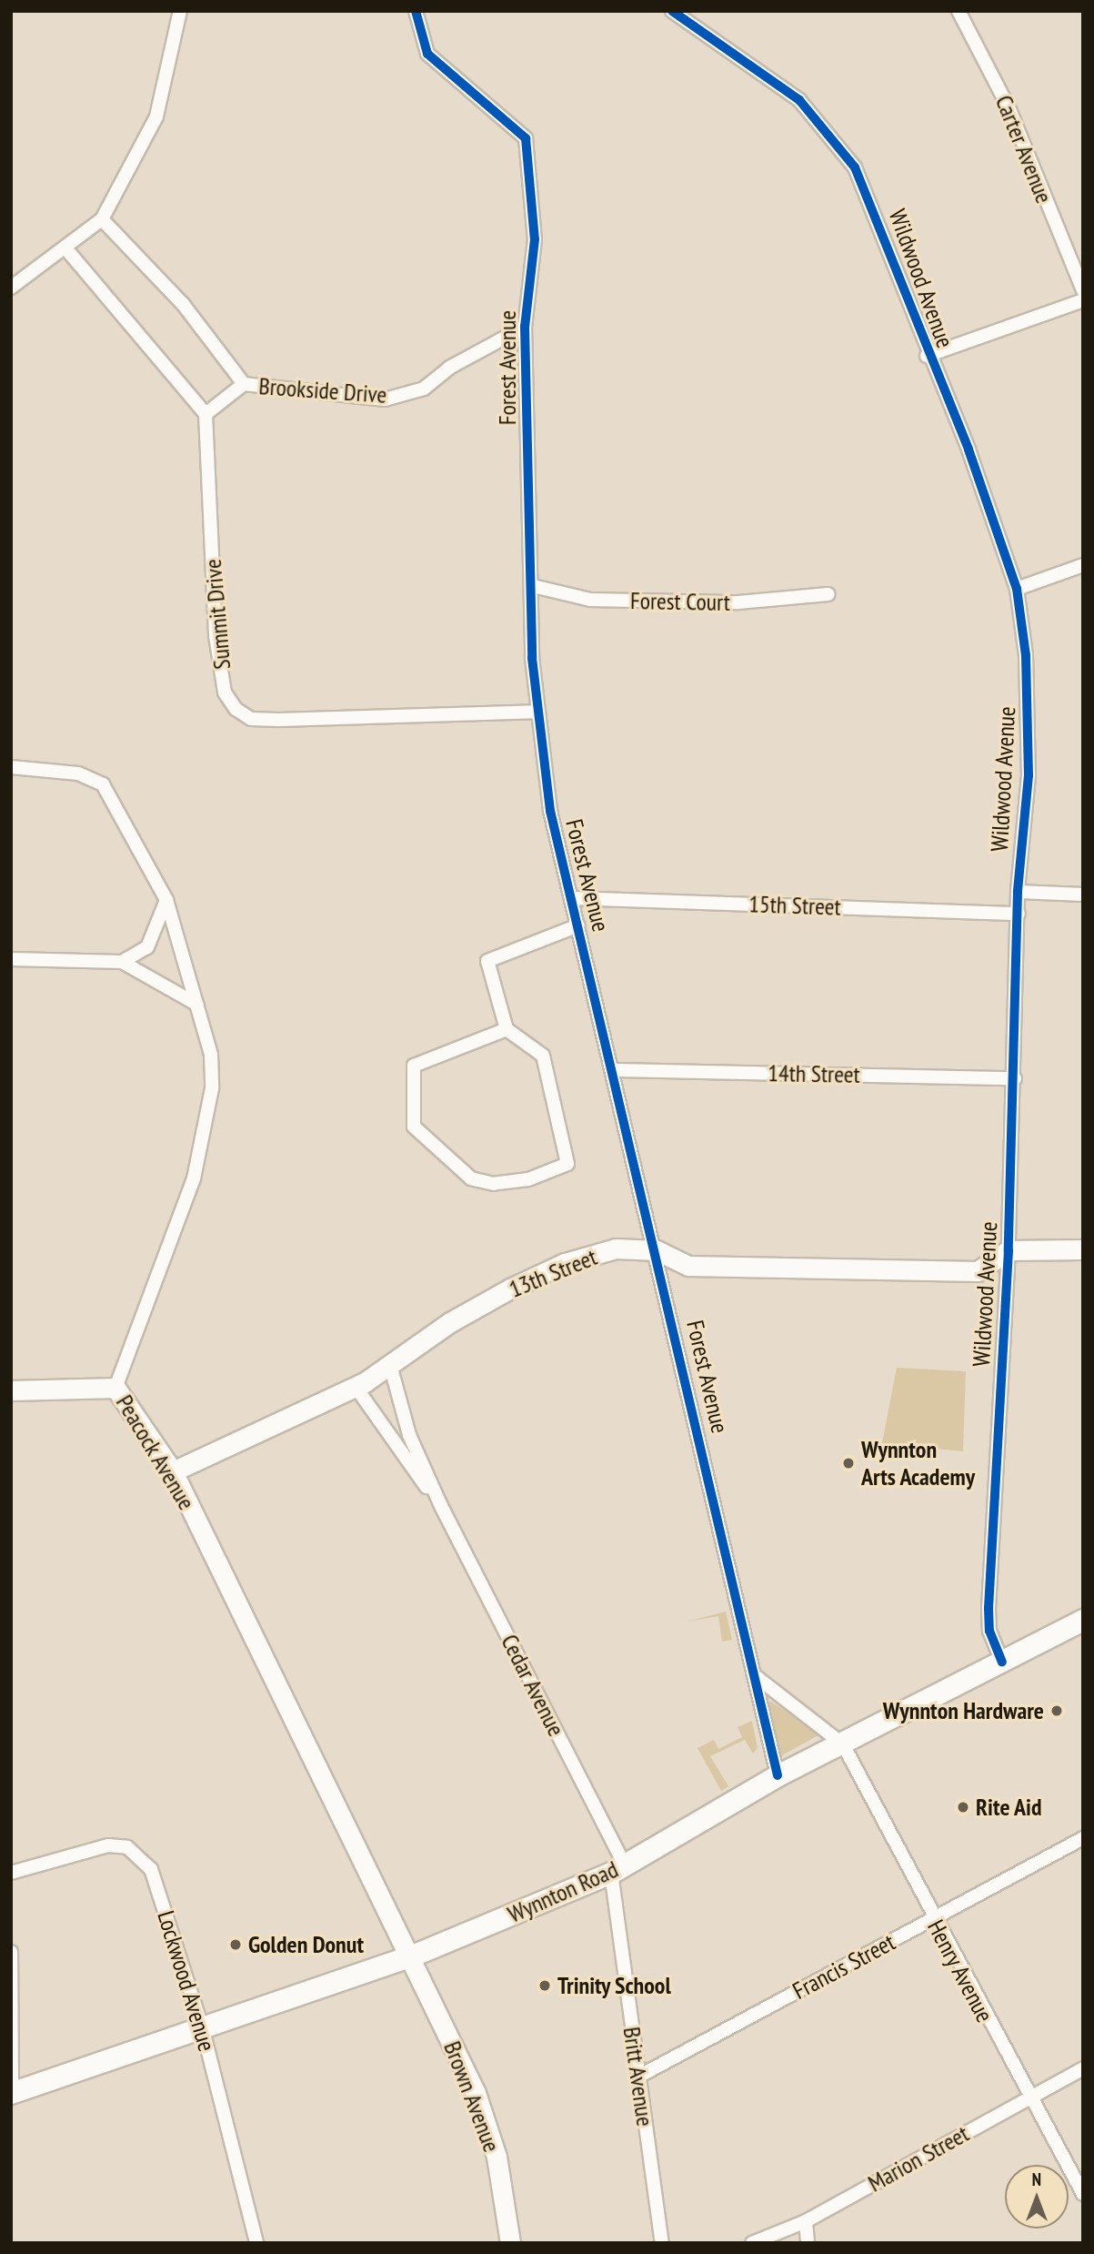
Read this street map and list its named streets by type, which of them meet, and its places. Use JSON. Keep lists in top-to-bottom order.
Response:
{
  "streets": {
    "main road": [
      "13th Street",
      "Peacock Avenue",
      "Wynnton Road",
      "Brown Avenue"
    ],
    "street": [
      "Carter Avenue",
      "Wildwood Avenue",
      "Forest Avenue",
      "Brookside Drive",
      "Forest Court",
      "Summit Drive",
      "15th Street",
      "14th Street",
      "Cedar Avenue",
      "Francis Street",
      "Henry Avenue",
      "Lockwood Avenue",
      "Britt Avenue",
      "Marion Street"
    ]
  },
  "crossings": [
    ["Wildwood Avenue", "15th Street"],
    ["Wildwood Avenue", "14th Street"],
    ["Wildwood Avenue", "13th Street"],
    ["Wildwood Avenue", "Wynnton Road"],
    ["Forest Avenue", "Brookside Drive"],
    ["Forest Avenue", "Forest Court"],
    ["Forest Avenue", "Summit Drive"],
    ["Forest Avenue", "15th Street"],
    ["Forest Avenue", "14th Street"],
    ["Forest Avenue", "13th Street"],
    ["Forest Avenue", "Wynnton Road"],
    ["13th Street", "Peacock Avenue"],
    ["Peacock Avenue", "Wynnton Road"],
    ["Peacock Avenue", "Brown Avenue"],
    ["Cedar Avenue", "Wynnton Road"],
    ["Cedar Avenue", "Britt Avenue"],
    ["Wynnton Road", "Henry Avenue"],
    ["Wynnton Road", "Lockwood Avenue"],
    ["Wynnton Road", "Britt Avenue"],
    ["Wynnton Road", "Brown Avenue"],
    ["Francis Street", "Henry Avenue"],
    ["Francis Street", "Britt Avenue"],
    ["Henry Avenue", "Marion Street"]
  ],
  "places": [
    "Wynnton Arts Academy",
    "Wynnton Hardware",
    "Rite Aid",
    "Golden Donut",
    "Trinity School"
  ],
  "north": "top"
}
